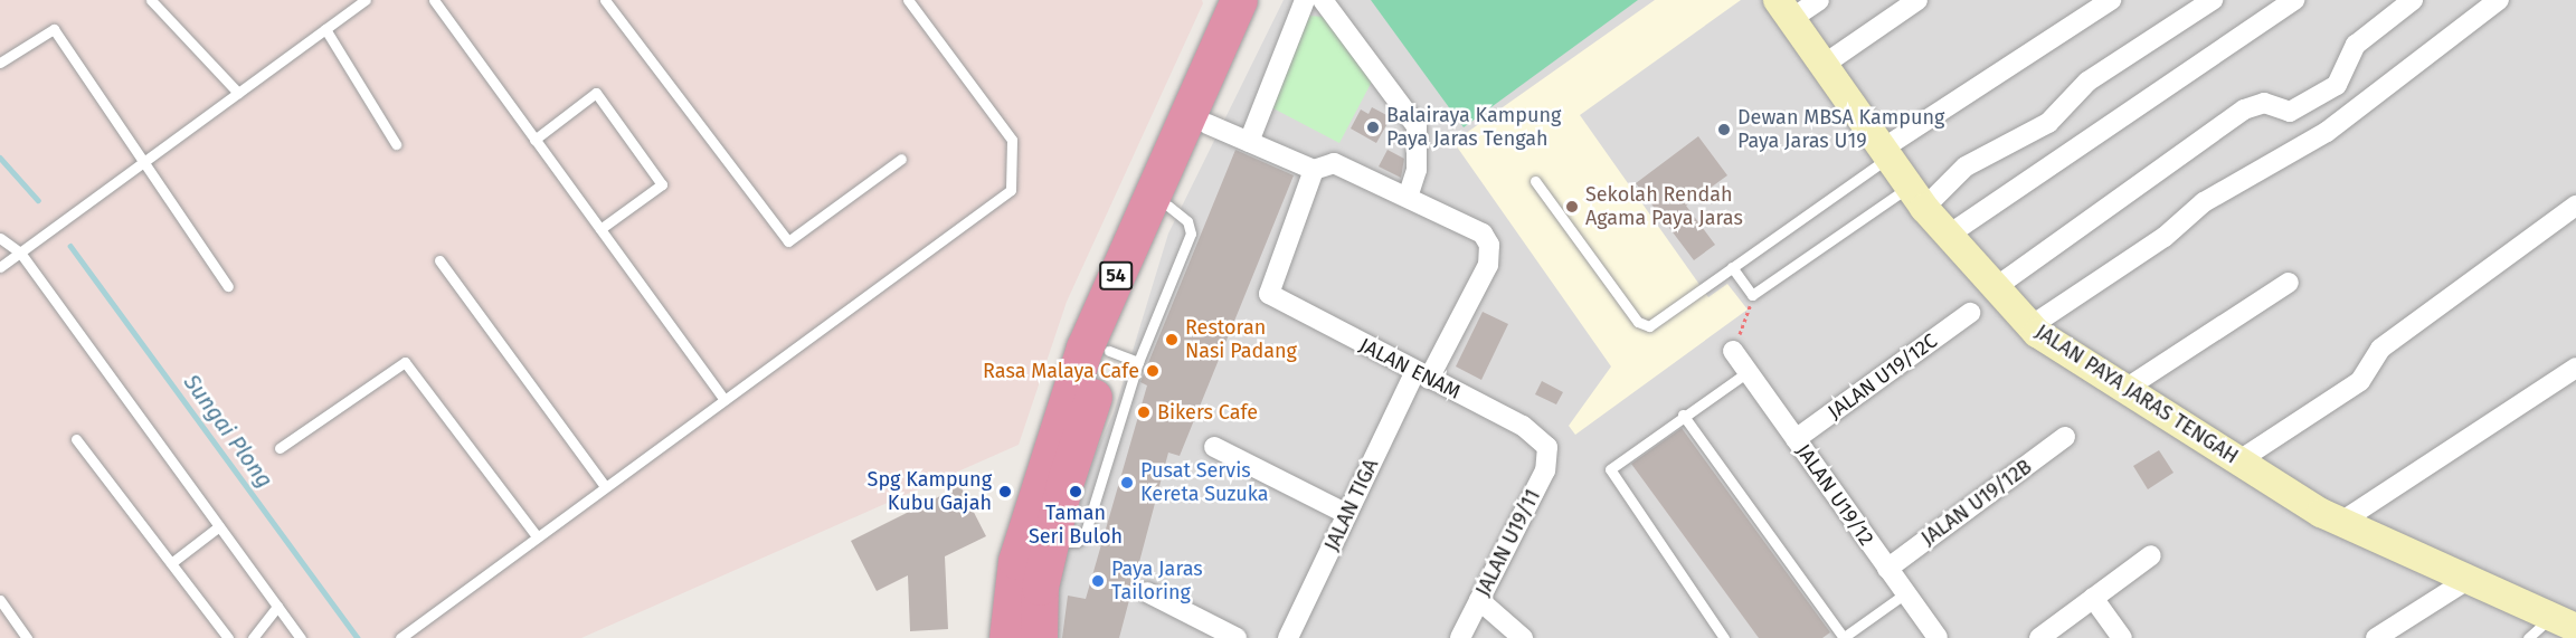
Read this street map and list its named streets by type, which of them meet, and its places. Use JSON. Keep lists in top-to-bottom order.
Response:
{
  "streets": {
    "highway": ["54"],
    "street": [
      "JALAN ENAM",
      "JALAN U19/12C",
      "JALAN PAYA JARAS TENGAH",
      "JALAN U19/12",
      "JALAN U19/12B",
      "JALAN TIGA",
      "JALAN U19/11"
    ]
  },
  "crossings": [
    ["JALAN ENAM", "JALAN TIGA"],
    ["JALAN ENAM", "JALAN U19/11"],
    ["JALAN U19/12C", "JALAN U19/12"],
    ["JALAN U19/12", "JALAN U19/12B"]
  ],
  "water": ["Sungai Plong"],
  "places": [
    "Balairaya Kampung Paya Jaras Tengah",
    "Dewan MBSA Kampung Paya Jaras U19",
    "Sekolah Rendah Agama Paya Jaras",
    "Restoran Nasi Padang",
    "Rasa Malaya Cafe",
    "Bikers Cafe",
    "Pusat Servis Kereta Suzuka",
    "Spg Kampung Kubu Gajah",
    "Taman Seri Buloh",
    "Paya Jaras Tailoring"
  ]
}
